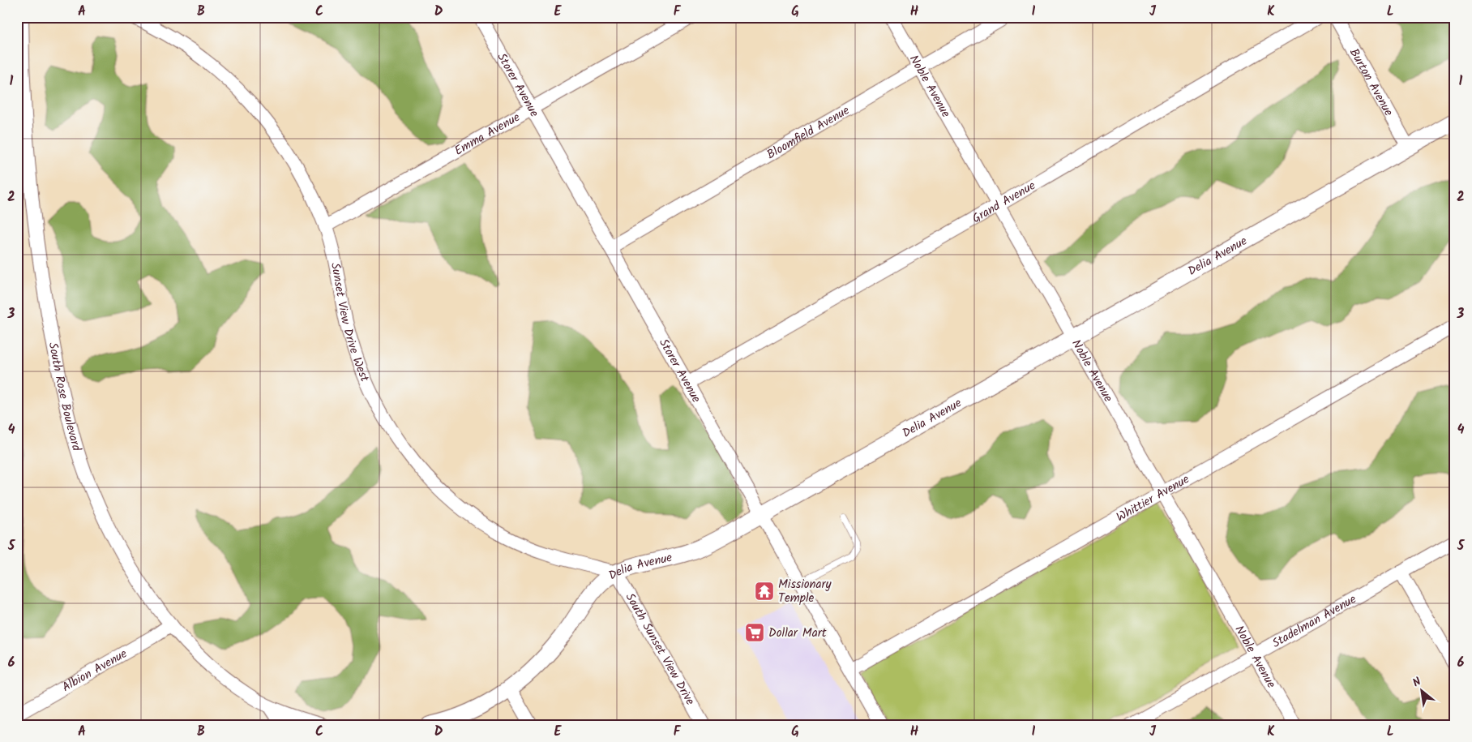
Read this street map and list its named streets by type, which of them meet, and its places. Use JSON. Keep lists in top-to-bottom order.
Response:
{
  "streets": {
    "street": [
      "Burton Avenue",
      "Storer Avenue",
      "Noble Avenue",
      "Bloomfield Avenue",
      "Emma Avenue",
      "Grand Avenue",
      "Delia Avenue",
      "Sunset View Drive West",
      "South Rose Boulevard",
      "Whittier Avenue",
      "Stadelman Avenue",
      "South Sunset View Drive",
      "Albion Avenue"
    ]
  },
  "crossings": [
    ["Burton Avenue", "Delia Avenue"],
    ["Storer Avenue", "Bloomfield Avenue"],
    ["Storer Avenue", "Emma Avenue"],
    ["Storer Avenue", "Grand Avenue"],
    ["Storer Avenue", "Delia Avenue"],
    ["Storer Avenue", "Whittier Avenue"],
    ["Noble Avenue", "Bloomfield Avenue"],
    ["Noble Avenue", "Grand Avenue"],
    ["Noble Avenue", "Delia Avenue"],
    ["Noble Avenue", "Whittier Avenue"],
    ["Noble Avenue", "Stadelman Avenue"],
    ["Emma Avenue", "Sunset View Drive West"],
    ["Delia Avenue", "Sunset View Drive West"],
    ["Delia Avenue", "South Sunset View Drive"],
    ["Sunset View Drive West", "South Sunset View Drive"],
    ["South Rose Boulevard", "Albion Avenue"]
  ],
  "places": {
    "temple": ["Missionary Temple"],
    "supermarket": ["Dollar Mart"]
  },
  "north": "top left",
  "grid": {
    "columns": [
      "A",
      "B",
      "C",
      "D",
      "E",
      "F",
      "G",
      "H",
      "I",
      "J",
      "K",
      "L"
    ],
    "rows": [
      "1",
      "2",
      "3",
      "4",
      "5",
      "6"
    ]
  }
}
